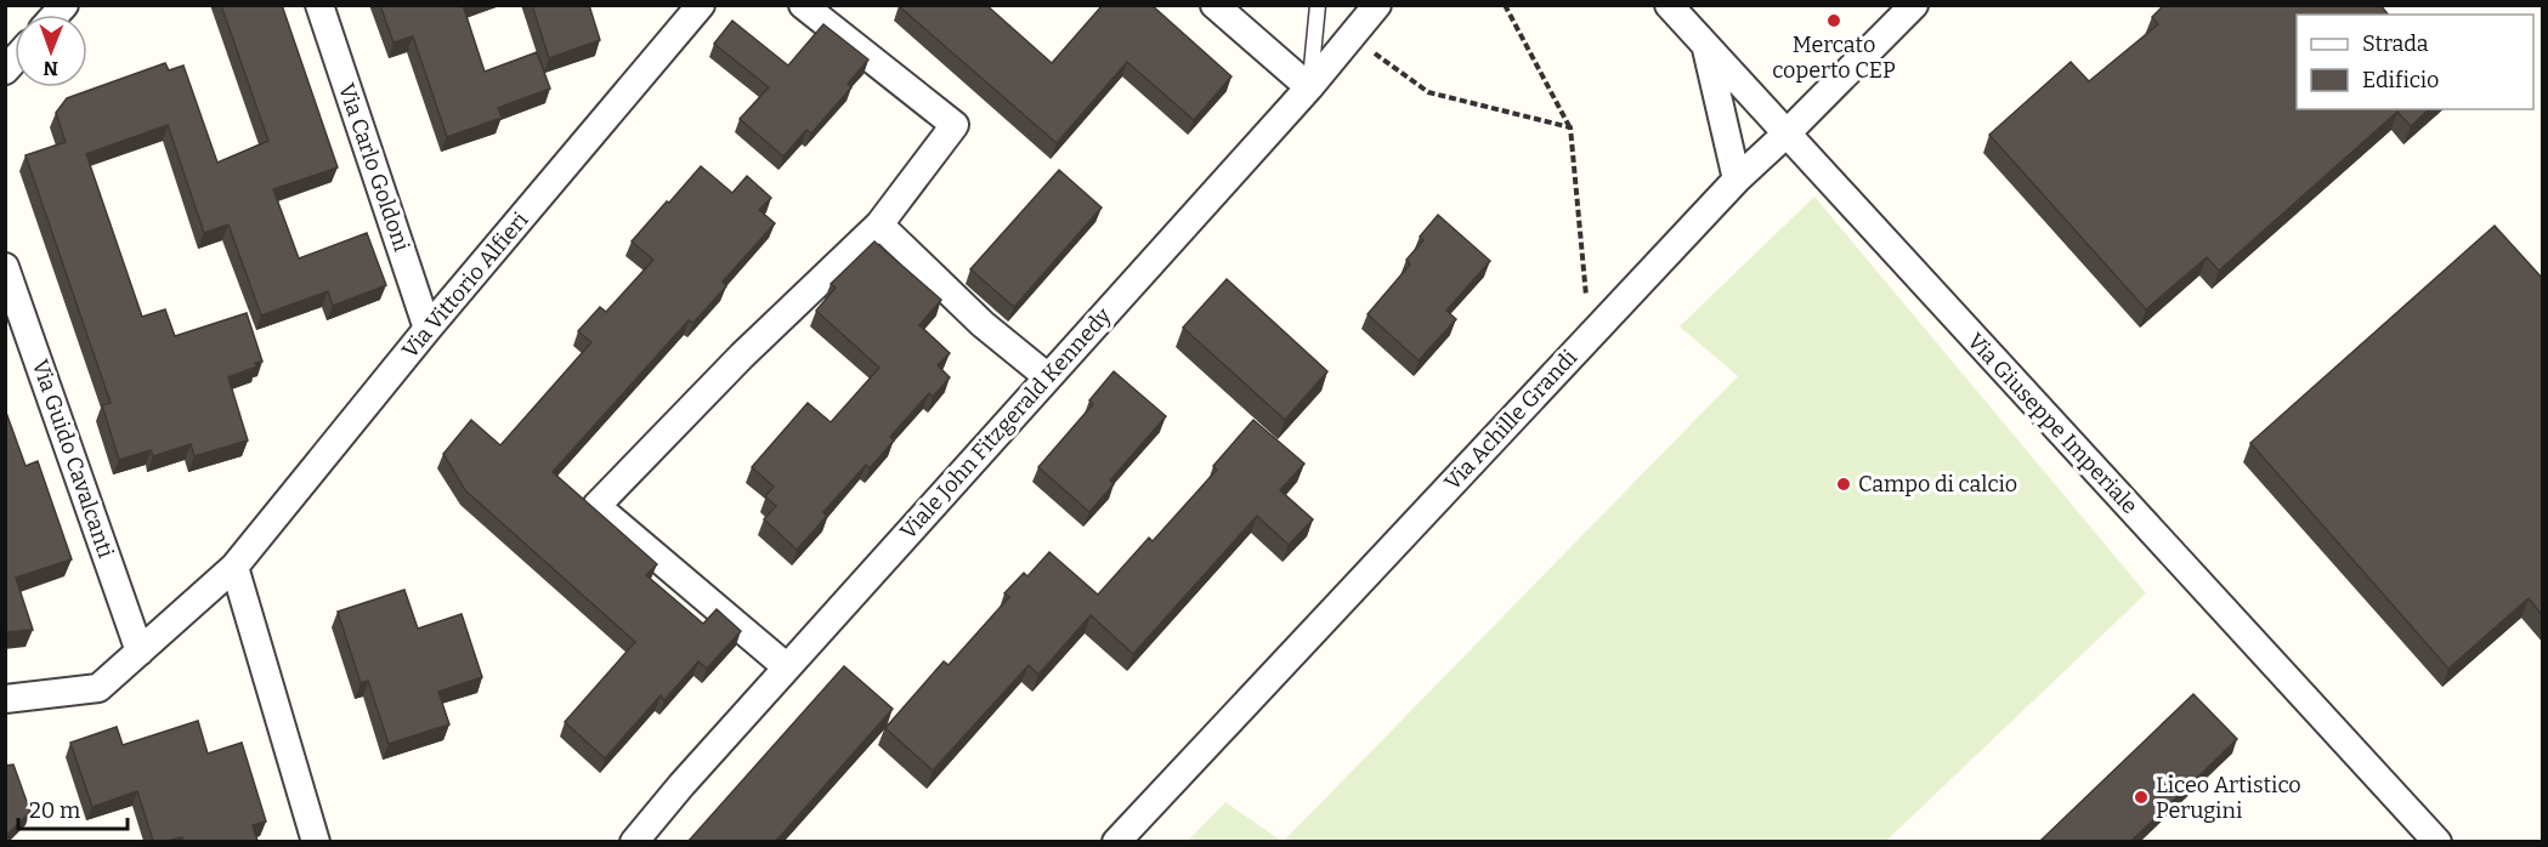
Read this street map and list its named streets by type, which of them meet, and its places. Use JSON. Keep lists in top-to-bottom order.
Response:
{
  "streets": {
    "street": [
      "Via Carlo Goldoni",
      "Via Vittorio Alfieri",
      "Via Achille Grandi",
      "Viale John Fitzgerald Kennedy",
      "Via Giuseppe Imperiale",
      "Via Guido Cavalcanti"
    ]
  },
  "crossings": [
    ["Via Carlo Goldoni", "Via Vittorio Alfieri"],
    ["Via Vittorio Alfieri", "Via Guido Cavalcanti"],
    ["Via Achille Grandi", "Via Giuseppe Imperiale"]
  ],
  "places": ["Mercato coperto CEP", "Campo di calcio", "Liceo Artistico Perugini"],
  "legend": ["Strada", "Edificio"],
  "scale_bar": "20 m",
  "north": "bottom"
}
